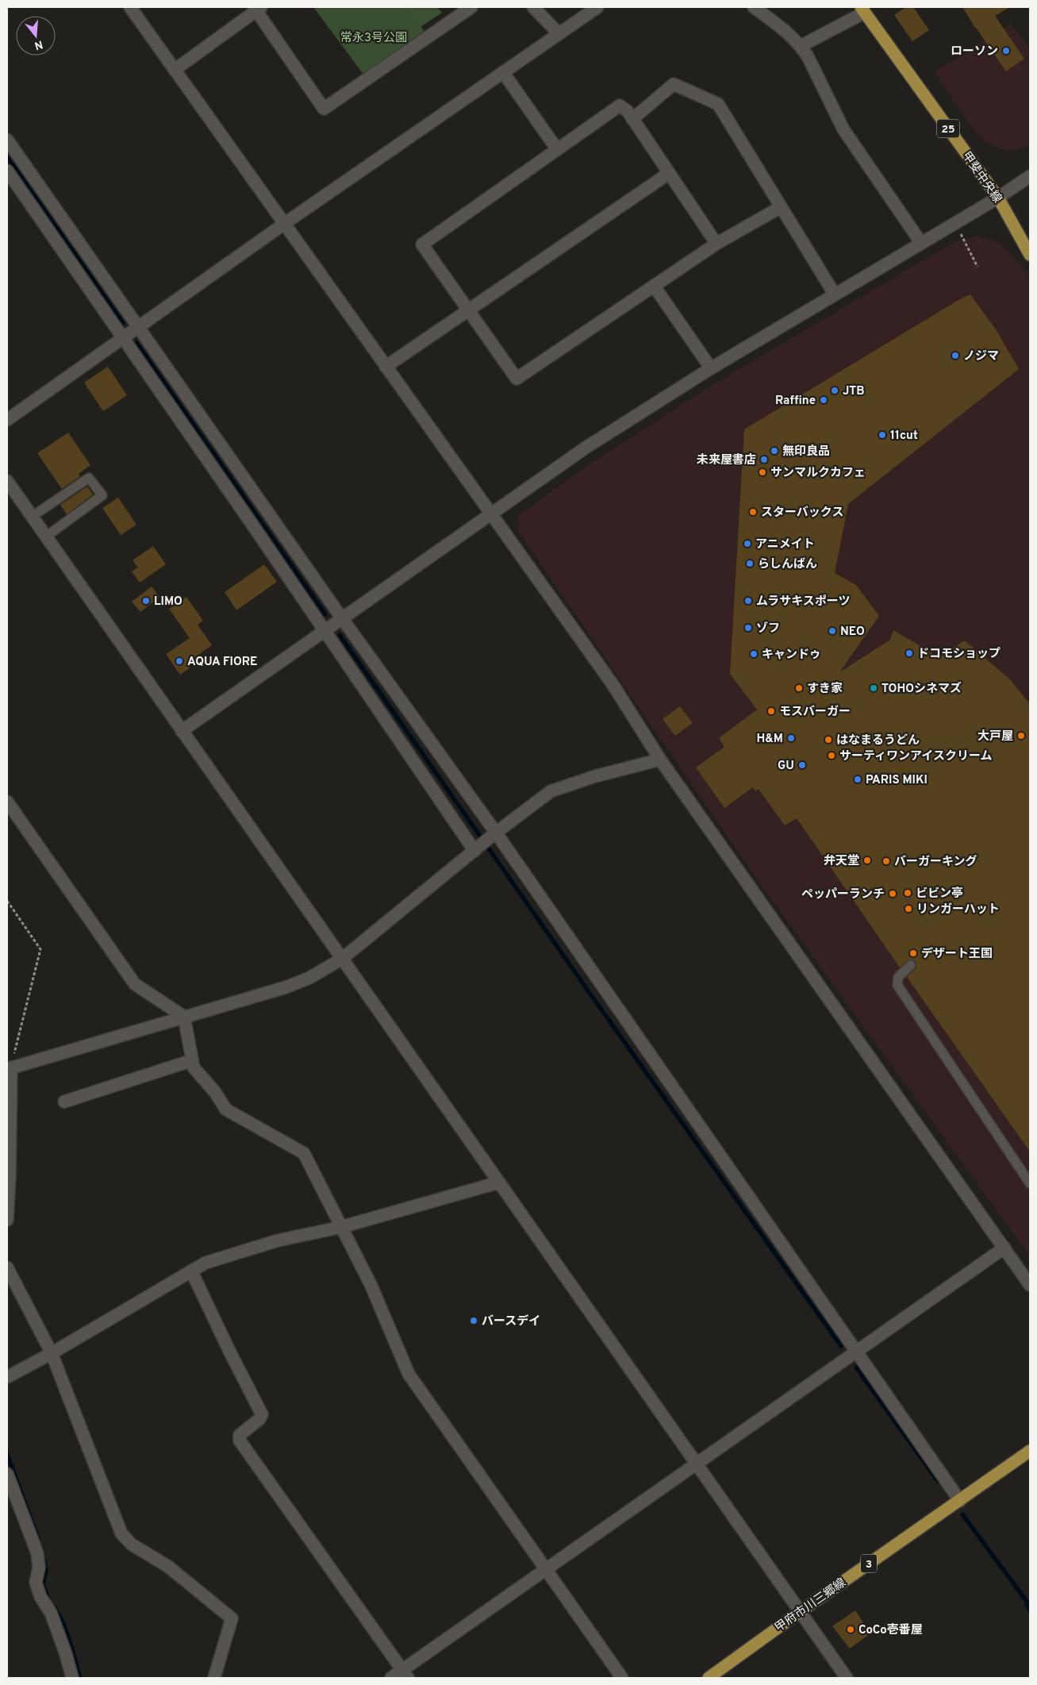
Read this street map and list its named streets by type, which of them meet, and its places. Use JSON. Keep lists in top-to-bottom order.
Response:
{
  "streets": {
    "main road": [
      "25",
      "甲斐中央線",
      "3",
      "甲府市川三郷線"
    ]
  },
  "parks": ["常永3号公園"],
  "places": [
    "ローソン",
    "ノジマ",
    "JTB",
    "Raffine",
    "11cut",
    "無印良品",
    "未来屋書店",
    "サンマルクカフェ",
    "スターバックス",
    "アニメイト",
    "らしんばん",
    "LIMO",
    "ムラサキスポーツ",
    "ゾフ",
    "NEO",
    "ドコモショップ",
    "キャンドゥ",
    "AQUA FIORE",
    "すき家",
    "TOHOシネマズ",
    "モスバーガー",
    "大戸屋",
    "H&M",
    "はなまるうどん",
    "サーティワンアイスクリーム",
    "GU",
    "PARIS MIKI",
    "弁天堂",
    "バーガーキング",
    "ビビン亭",
    "ペッパーランチ",
    "リンガーハット",
    "デザート王国",
    "バースデイ",
    "CoCo壱番屋"
  ],
  "north": "bottom"
}
